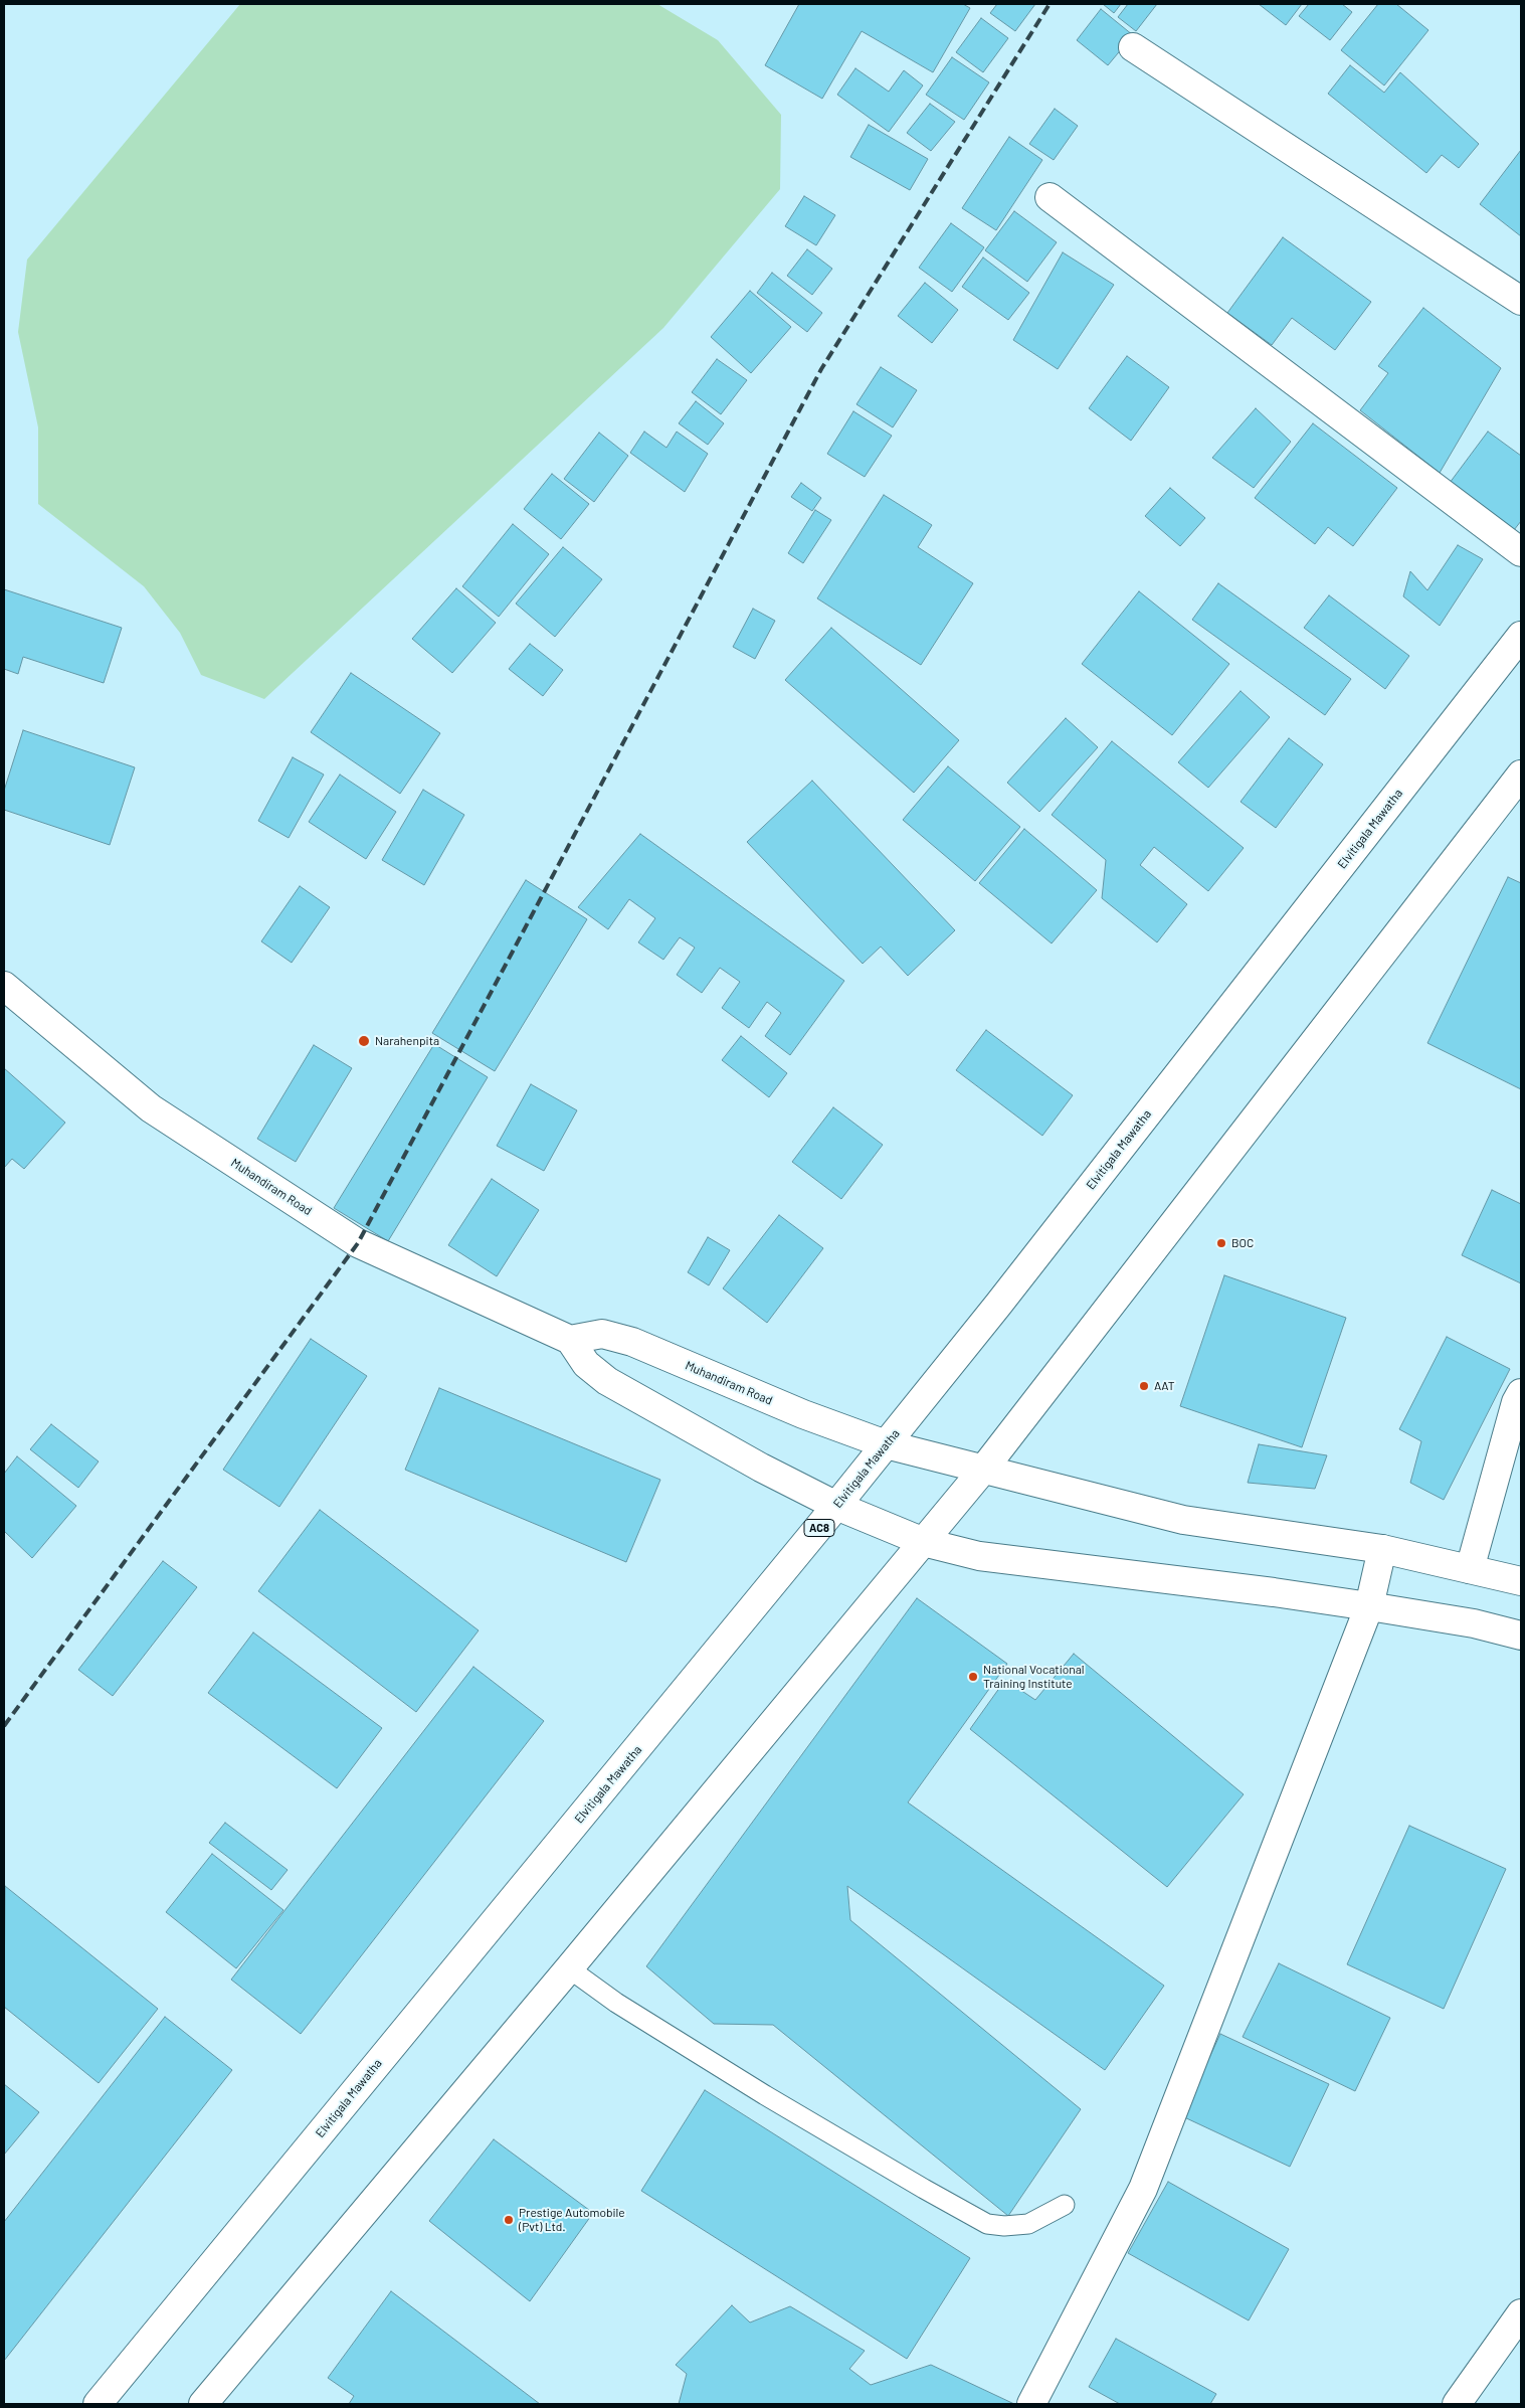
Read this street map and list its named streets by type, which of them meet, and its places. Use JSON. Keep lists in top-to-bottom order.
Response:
{
  "streets": {
    "main road": ["Elvitigala Mawatha", "Muhandiram Road", "AC8"]
  },
  "crossings": [
    ["Elvitigala Mawatha", "Muhandiram Road"]
  ],
  "places": [
    "Narahenpita",
    "BOC",
    "AAT",
    "National Vocational Training Institute",
    "Prestige Automobile (Pvt) Ltd."
  ]
}
